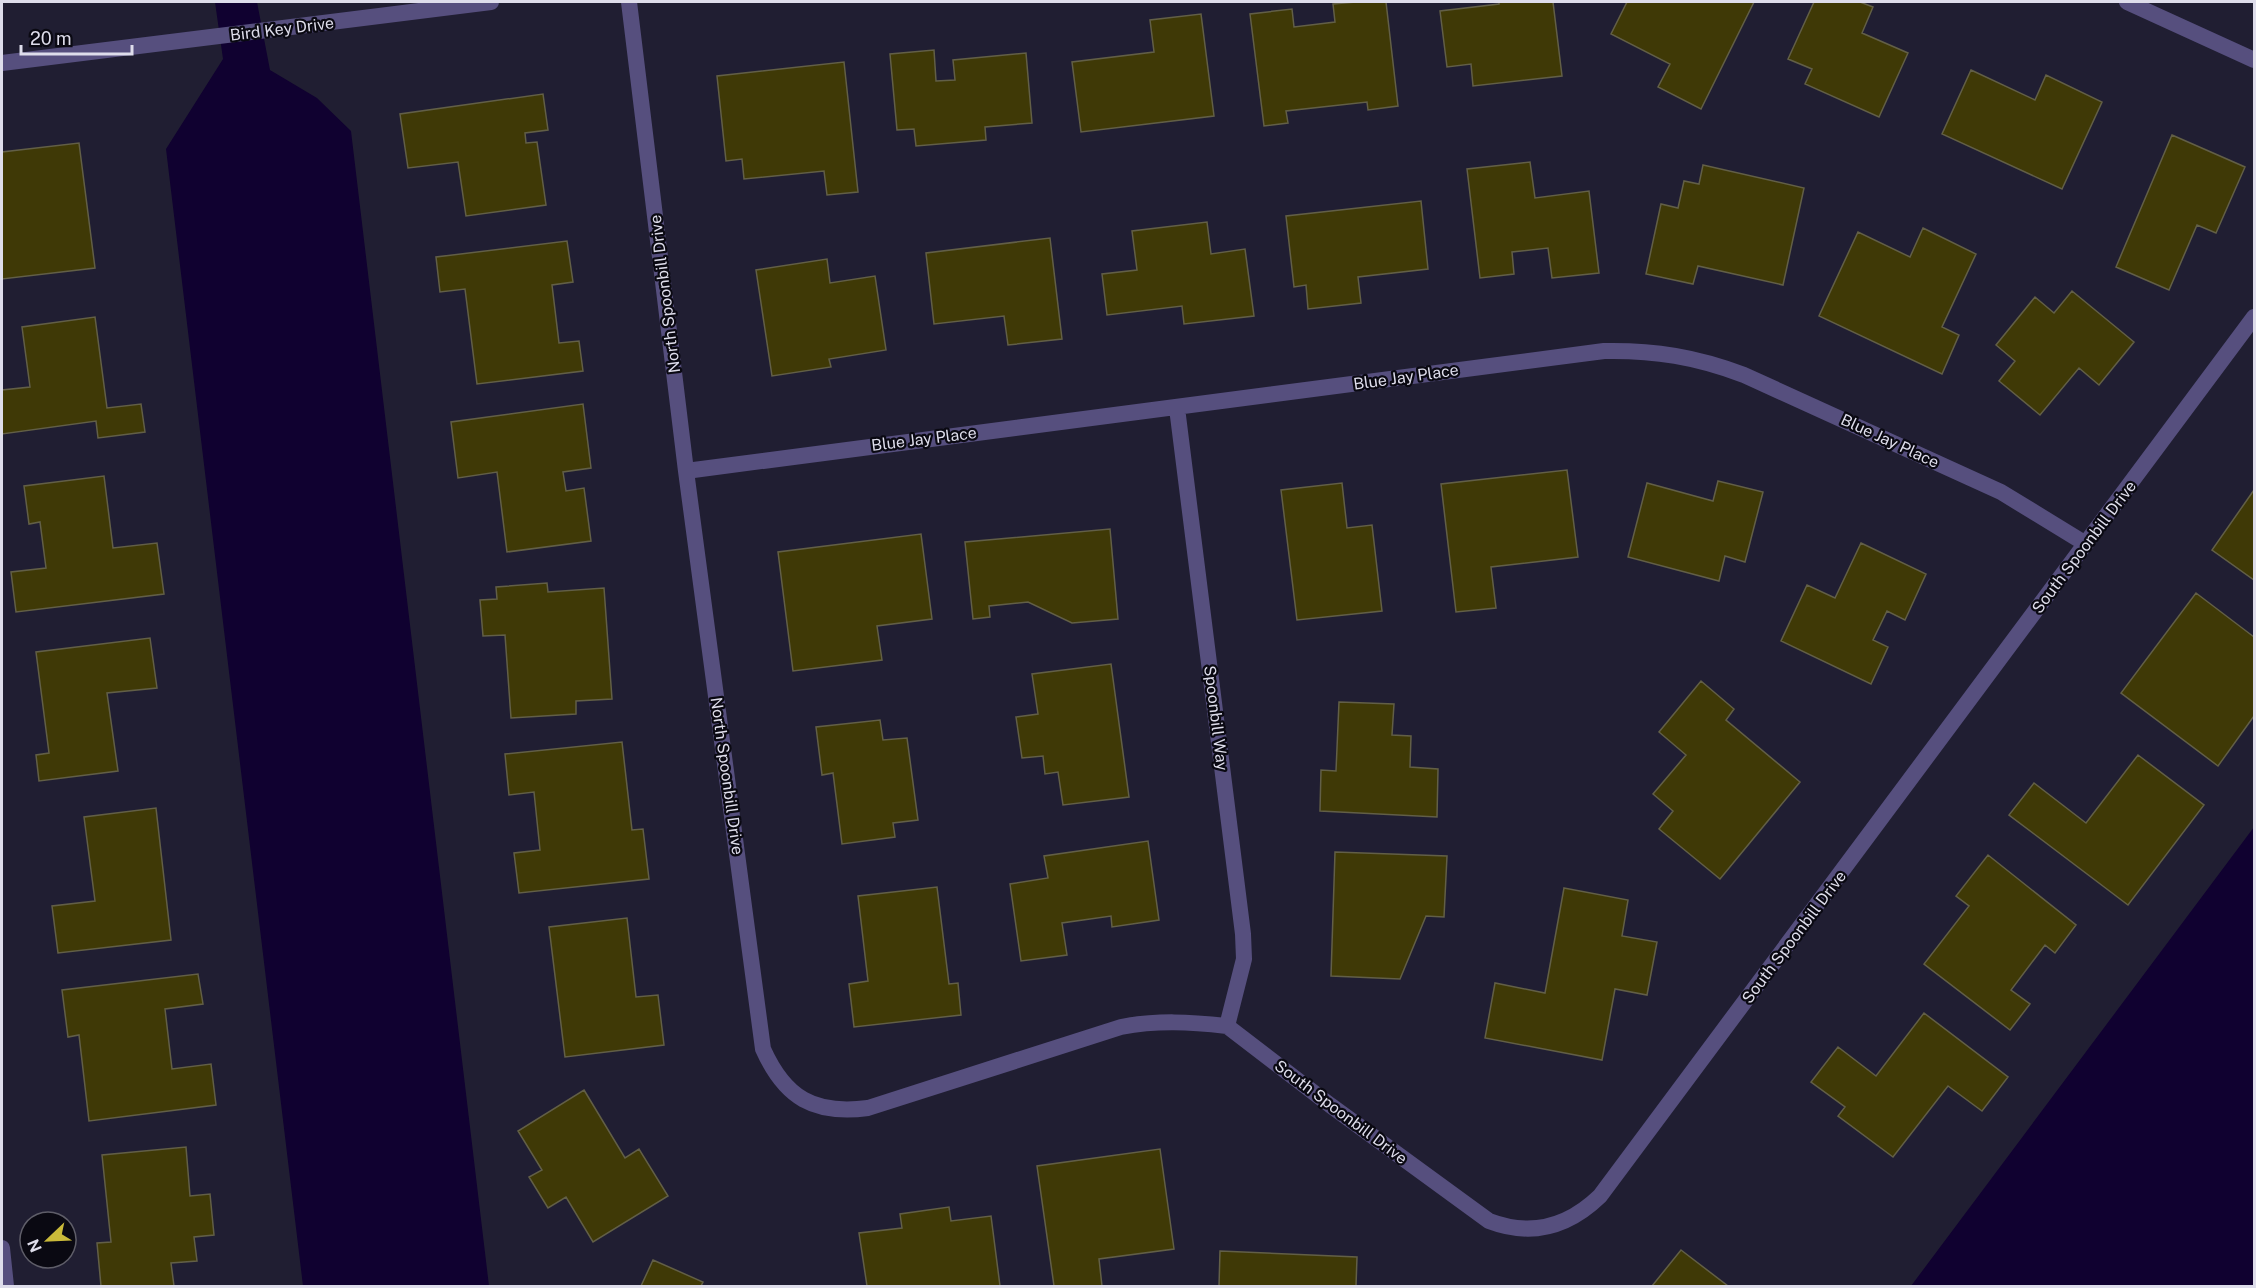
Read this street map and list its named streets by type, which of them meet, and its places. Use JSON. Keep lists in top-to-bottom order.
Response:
{
  "streets": {
    "street": [
      "Bird Key Drive",
      "North Spoonbill Drive",
      "Blue Jay Place",
      "South Spoonbill Drive",
      "Spoonbill Way"
    ]
  },
  "crossings": [
    ["North Spoonbill Drive", "Blue Jay Place"],
    ["North Spoonbill Drive", "South Spoonbill Drive"],
    ["North Spoonbill Drive", "Spoonbill Way"],
    ["Blue Jay Place", "South Spoonbill Drive"],
    ["Blue Jay Place", "Spoonbill Way"],
    ["South Spoonbill Drive", "Spoonbill Way"]
  ],
  "scale_bar": "20 m",
  "north": "bottom left"
}
